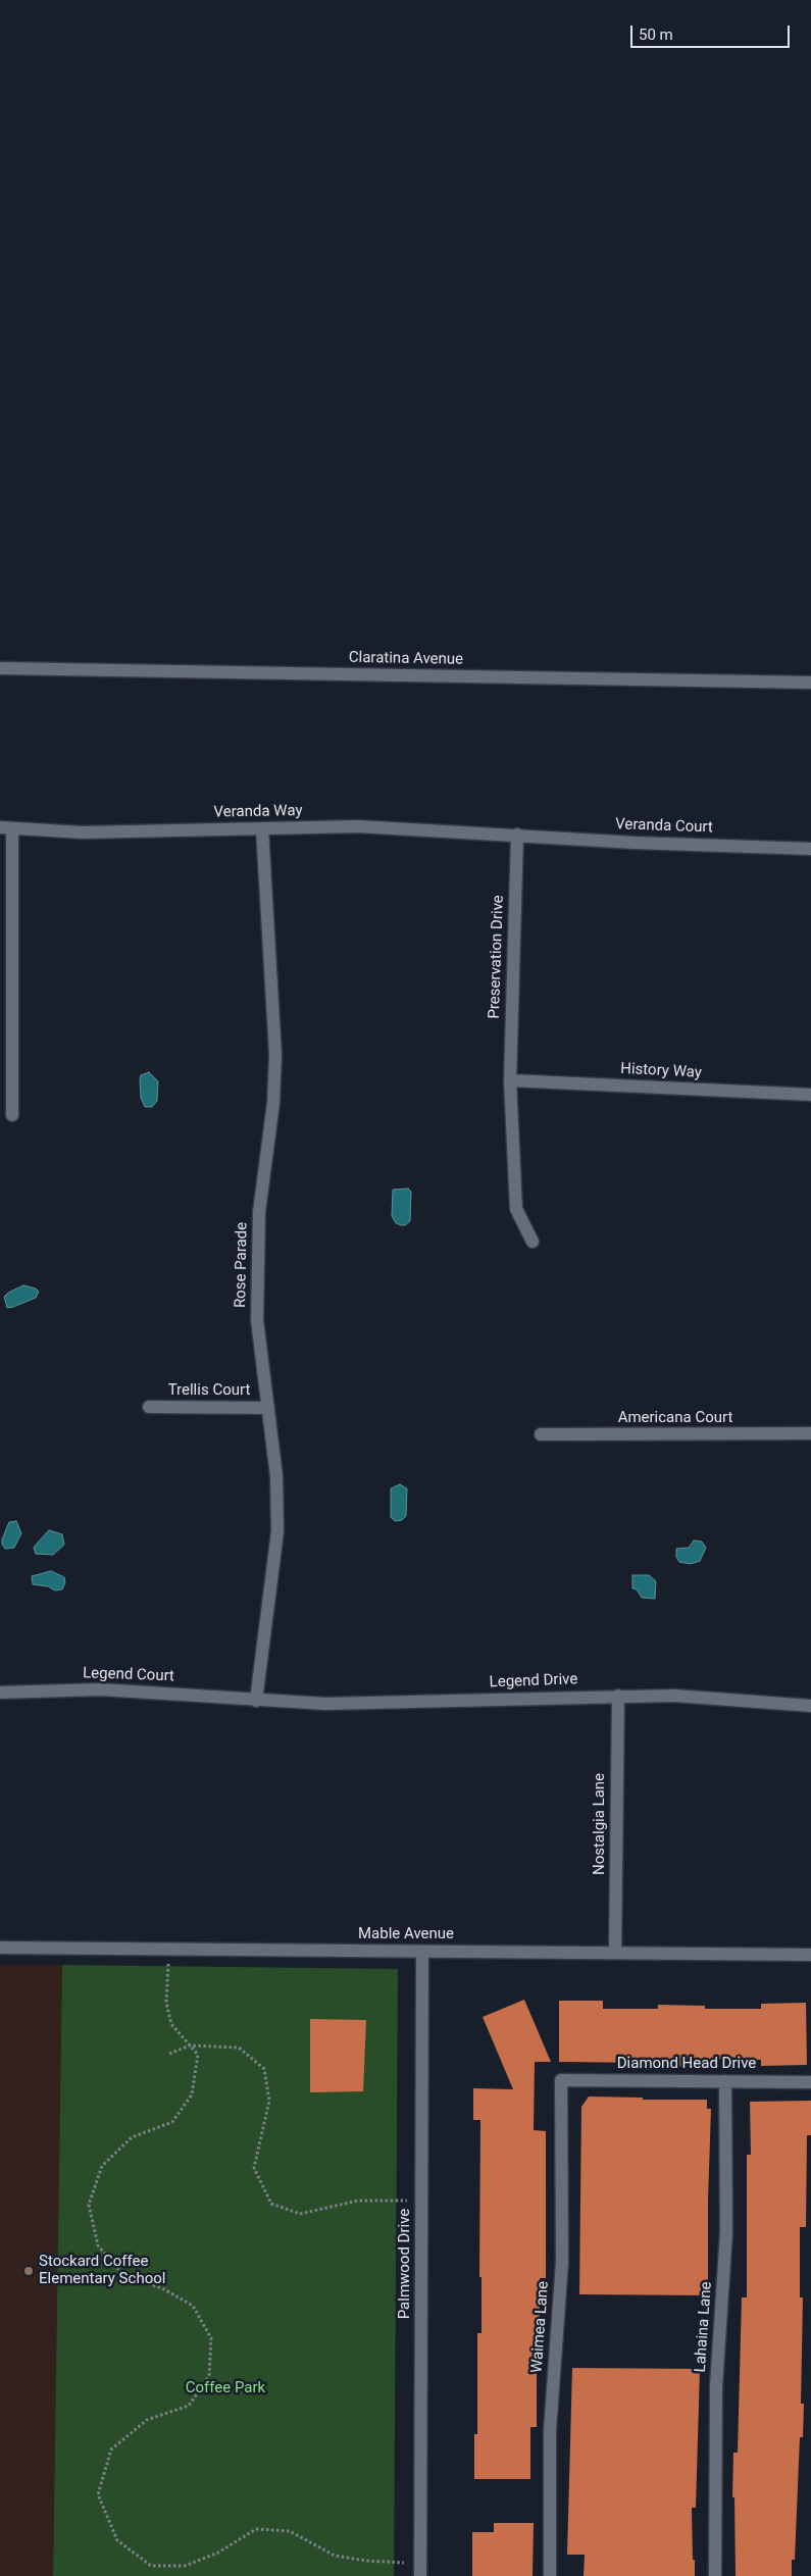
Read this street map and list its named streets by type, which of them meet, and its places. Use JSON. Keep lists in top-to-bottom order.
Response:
{
  "streets": {
    "street": [
      "Claratina Avenue",
      "Veranda Way",
      "Veranda Court",
      "Preservation Drive",
      "History Way",
      "Rose Parade",
      "Trellis Court",
      "Americana Court",
      "Legend Court",
      "Legend Drive",
      "Nostalgia Lane",
      "Mable Avenue",
      "Diamond Head Drive",
      "Palmwood Drive",
      "Waimea Lane",
      "Lahaina Lane"
    ]
  },
  "crossings": [
    ["Veranda Way", "Veranda Court"],
    ["Veranda Way", "Preservation Drive"],
    ["Veranda Way", "Rose Parade"],
    ["Veranda Court", "Preservation Drive"],
    ["Preservation Drive", "History Way"],
    ["Rose Parade", "Trellis Court"],
    ["Rose Parade", "Legend Court"],
    ["Rose Parade", "Legend Drive"],
    ["Legend Court", "Legend Drive"],
    ["Legend Drive", "Nostalgia Lane"],
    ["Nostalgia Lane", "Mable Avenue"],
    ["Mable Avenue", "Palmwood Drive"],
    ["Diamond Head Drive", "Waimea Lane"],
    ["Diamond Head Drive", "Lahaina Lane"]
  ],
  "parks": ["Coffee Park"],
  "places": ["Stockard Coffee Elementary School"],
  "scale_bar": "50 m"
}
